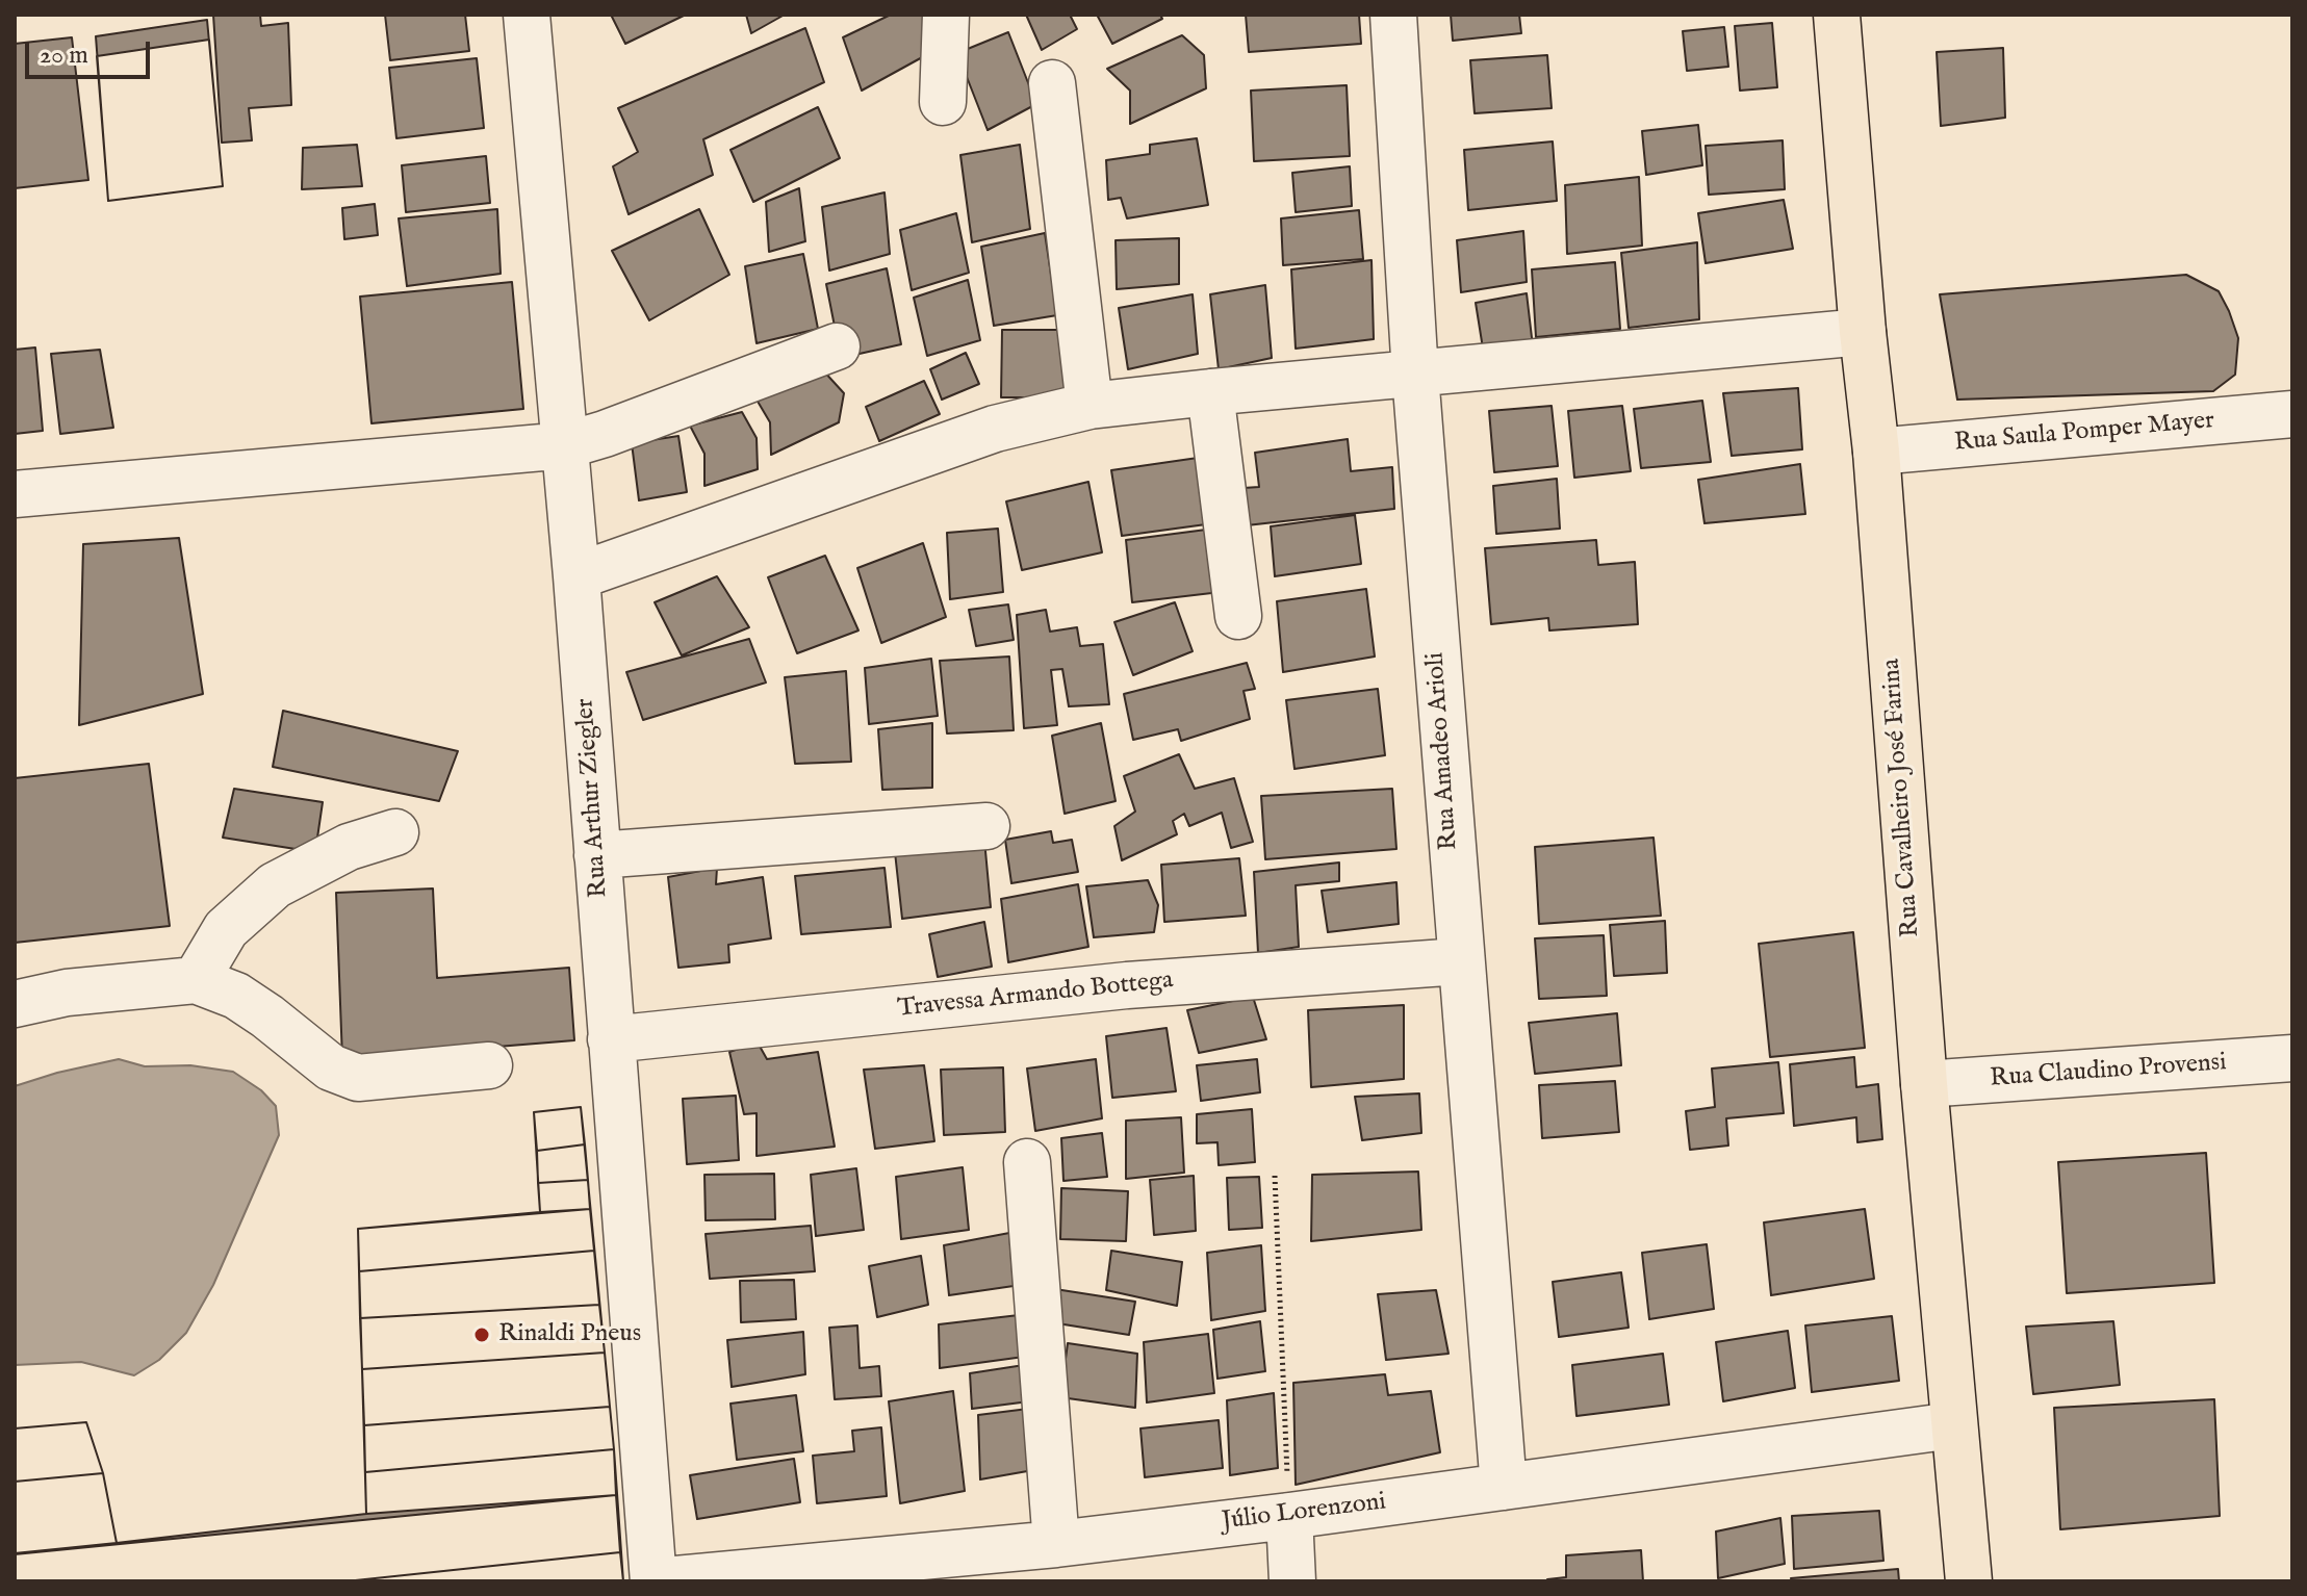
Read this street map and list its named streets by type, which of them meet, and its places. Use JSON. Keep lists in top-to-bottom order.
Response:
{
  "streets": {
    "main road": ["Rua Cavalheiro José Farina"],
    "street": [
      "Rua Saula Pomper Mayer",
      "Rua Amadeo Arioli",
      "Rua Arthur Ziegler",
      "Travessa Armando Bottega",
      "Rua Claudino Provensi",
      "Júlio Lorenzoni"
    ]
  },
  "crossings": [
    ["Rua Saula Pomper Mayer", "Rua Cavalheiro José Farina"],
    ["Rua Amadeo Arioli", "Travessa Armando Bottega"],
    ["Rua Amadeo Arioli", "Júlio Lorenzoni"],
    ["Rua Arthur Ziegler", "Travessa Armando Bottega"],
    ["Rua Arthur Ziegler", "Júlio Lorenzoni"],
    ["Rua Cavalheiro José Farina", "Rua Claudino Provensi"],
    ["Rua Cavalheiro José Farina", "Júlio Lorenzoni"]
  ],
  "places": ["Rinaldi Pneus"],
  "scale_bar": "20 m"
}
